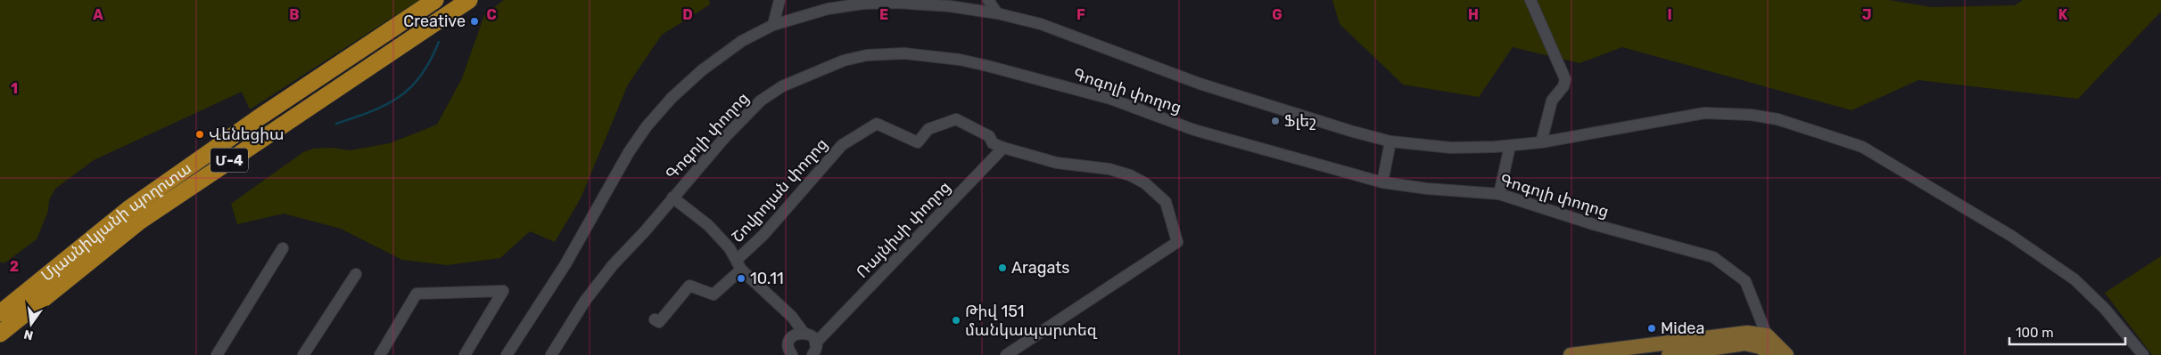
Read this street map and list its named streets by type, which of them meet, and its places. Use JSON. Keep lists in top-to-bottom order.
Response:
{
  "streets": {
    "highway": ["Մ-4", "Մյասնիկյանի պողոտա"],
    "street": ["Գոգոլի փողոց", "Շովրոյան փողոց", "Ռայնիսի փողոց"]
  },
  "crossings": [
    ["Շովրոյան փողոց", "Ռայնիսի փողոց"]
  ],
  "places": [
    "Creative",
    "Ֆլեշ",
    "Վենեցիա",
    "Aragats",
    "10.11",
    "Թիվ 151 մանկապարտեզ",
    "Midea"
  ],
  "scale_bar": "100 m",
  "north": "bottom",
  "grid": {
    "columns": [
      "A",
      "B",
      "C",
      "D",
      "E",
      "F",
      "G",
      "H",
      "I",
      "J",
      "K"
    ],
    "rows": ["1", "2"]
  }
}
